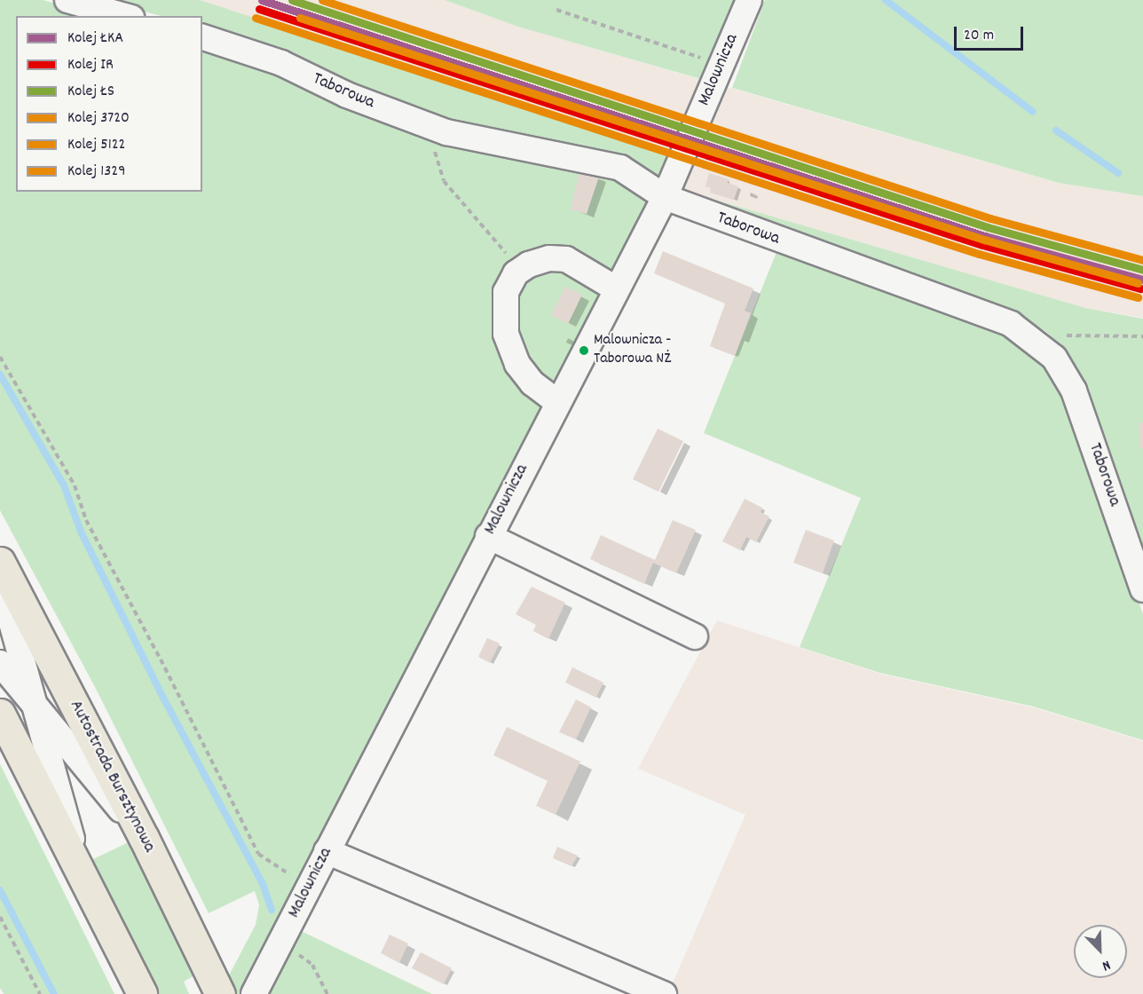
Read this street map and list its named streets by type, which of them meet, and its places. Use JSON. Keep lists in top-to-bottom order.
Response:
{
  "streets": {
    "highway": ["Autostrada Bursztynowa"],
    "street": ["Malownicza", "Taborowa"]
  },
  "crossings": [
    ["Malownicza", "Taborowa"]
  ],
  "places": ["Malownicza - Taborowa NŻ"],
  "lines": [
    "rail line ŁKA",
    "rail line ŁS",
    "rail line 5122",
    "rail line IR",
    "rail line 3720",
    "rail line 1329"
  ],
  "legend": [
    "Kolej ŁKA",
    "Kolej IR",
    "Kolej ŁS",
    "Kolej 3720",
    "Kolej 5122",
    "Kolej 1329"
  ],
  "scale_bar": "20 m",
  "north": "bottom right"
}
